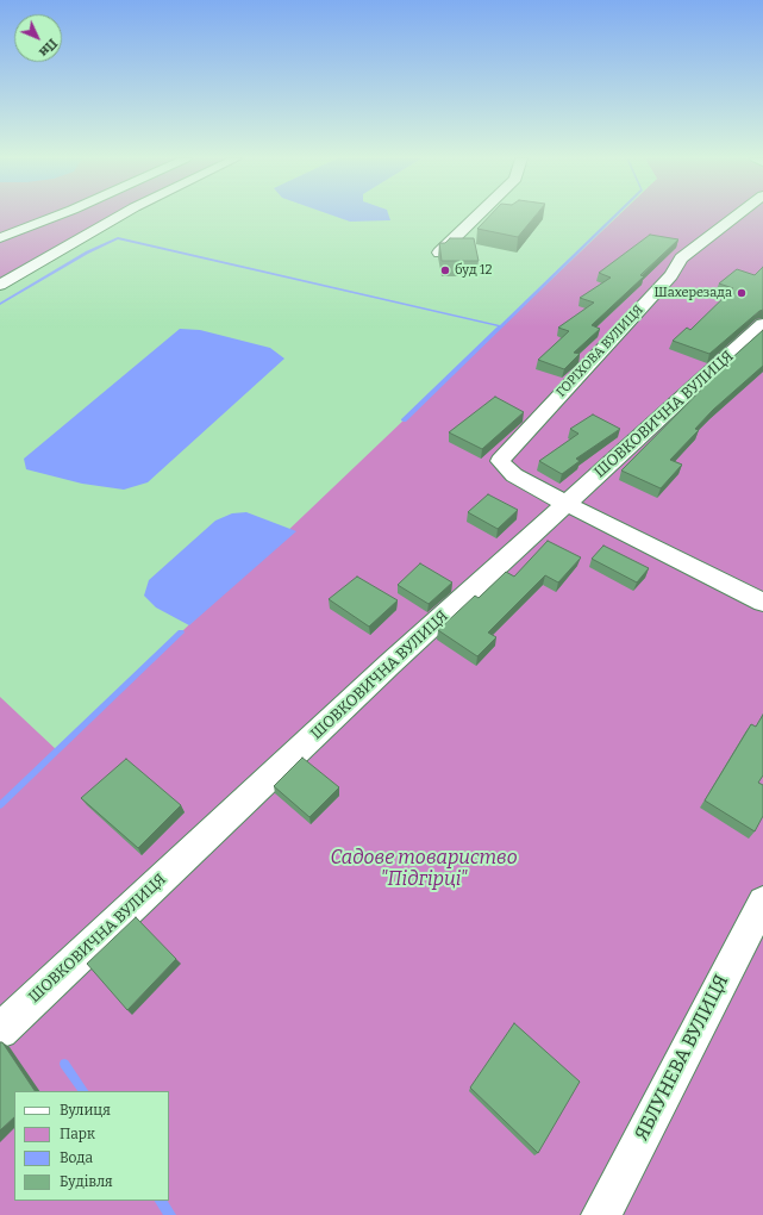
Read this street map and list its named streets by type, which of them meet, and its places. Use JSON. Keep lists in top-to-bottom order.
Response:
{
  "streets": {
    "street": ["ГОРІХОВА ВУЛИЦЯ", "ШОВКОВИЧНА ВУЛИЦЯ", "ЯБЛУНЕВА ВУЛИЦЯ"]
  },
  "crossings": [
    ["ГОРІХОВА ВУЛИЦЯ", "ШОВКОВИЧНА ВУЛИЦЯ"]
  ],
  "parks": ["Садове товариство \"Підгірці\""],
  "places": ["буд 12", "Шахерезада"],
  "legend": [
    "Вулиця",
    "Парк",
    "Вода",
    "Будівля"
  ],
  "north": "bottom right"
}
